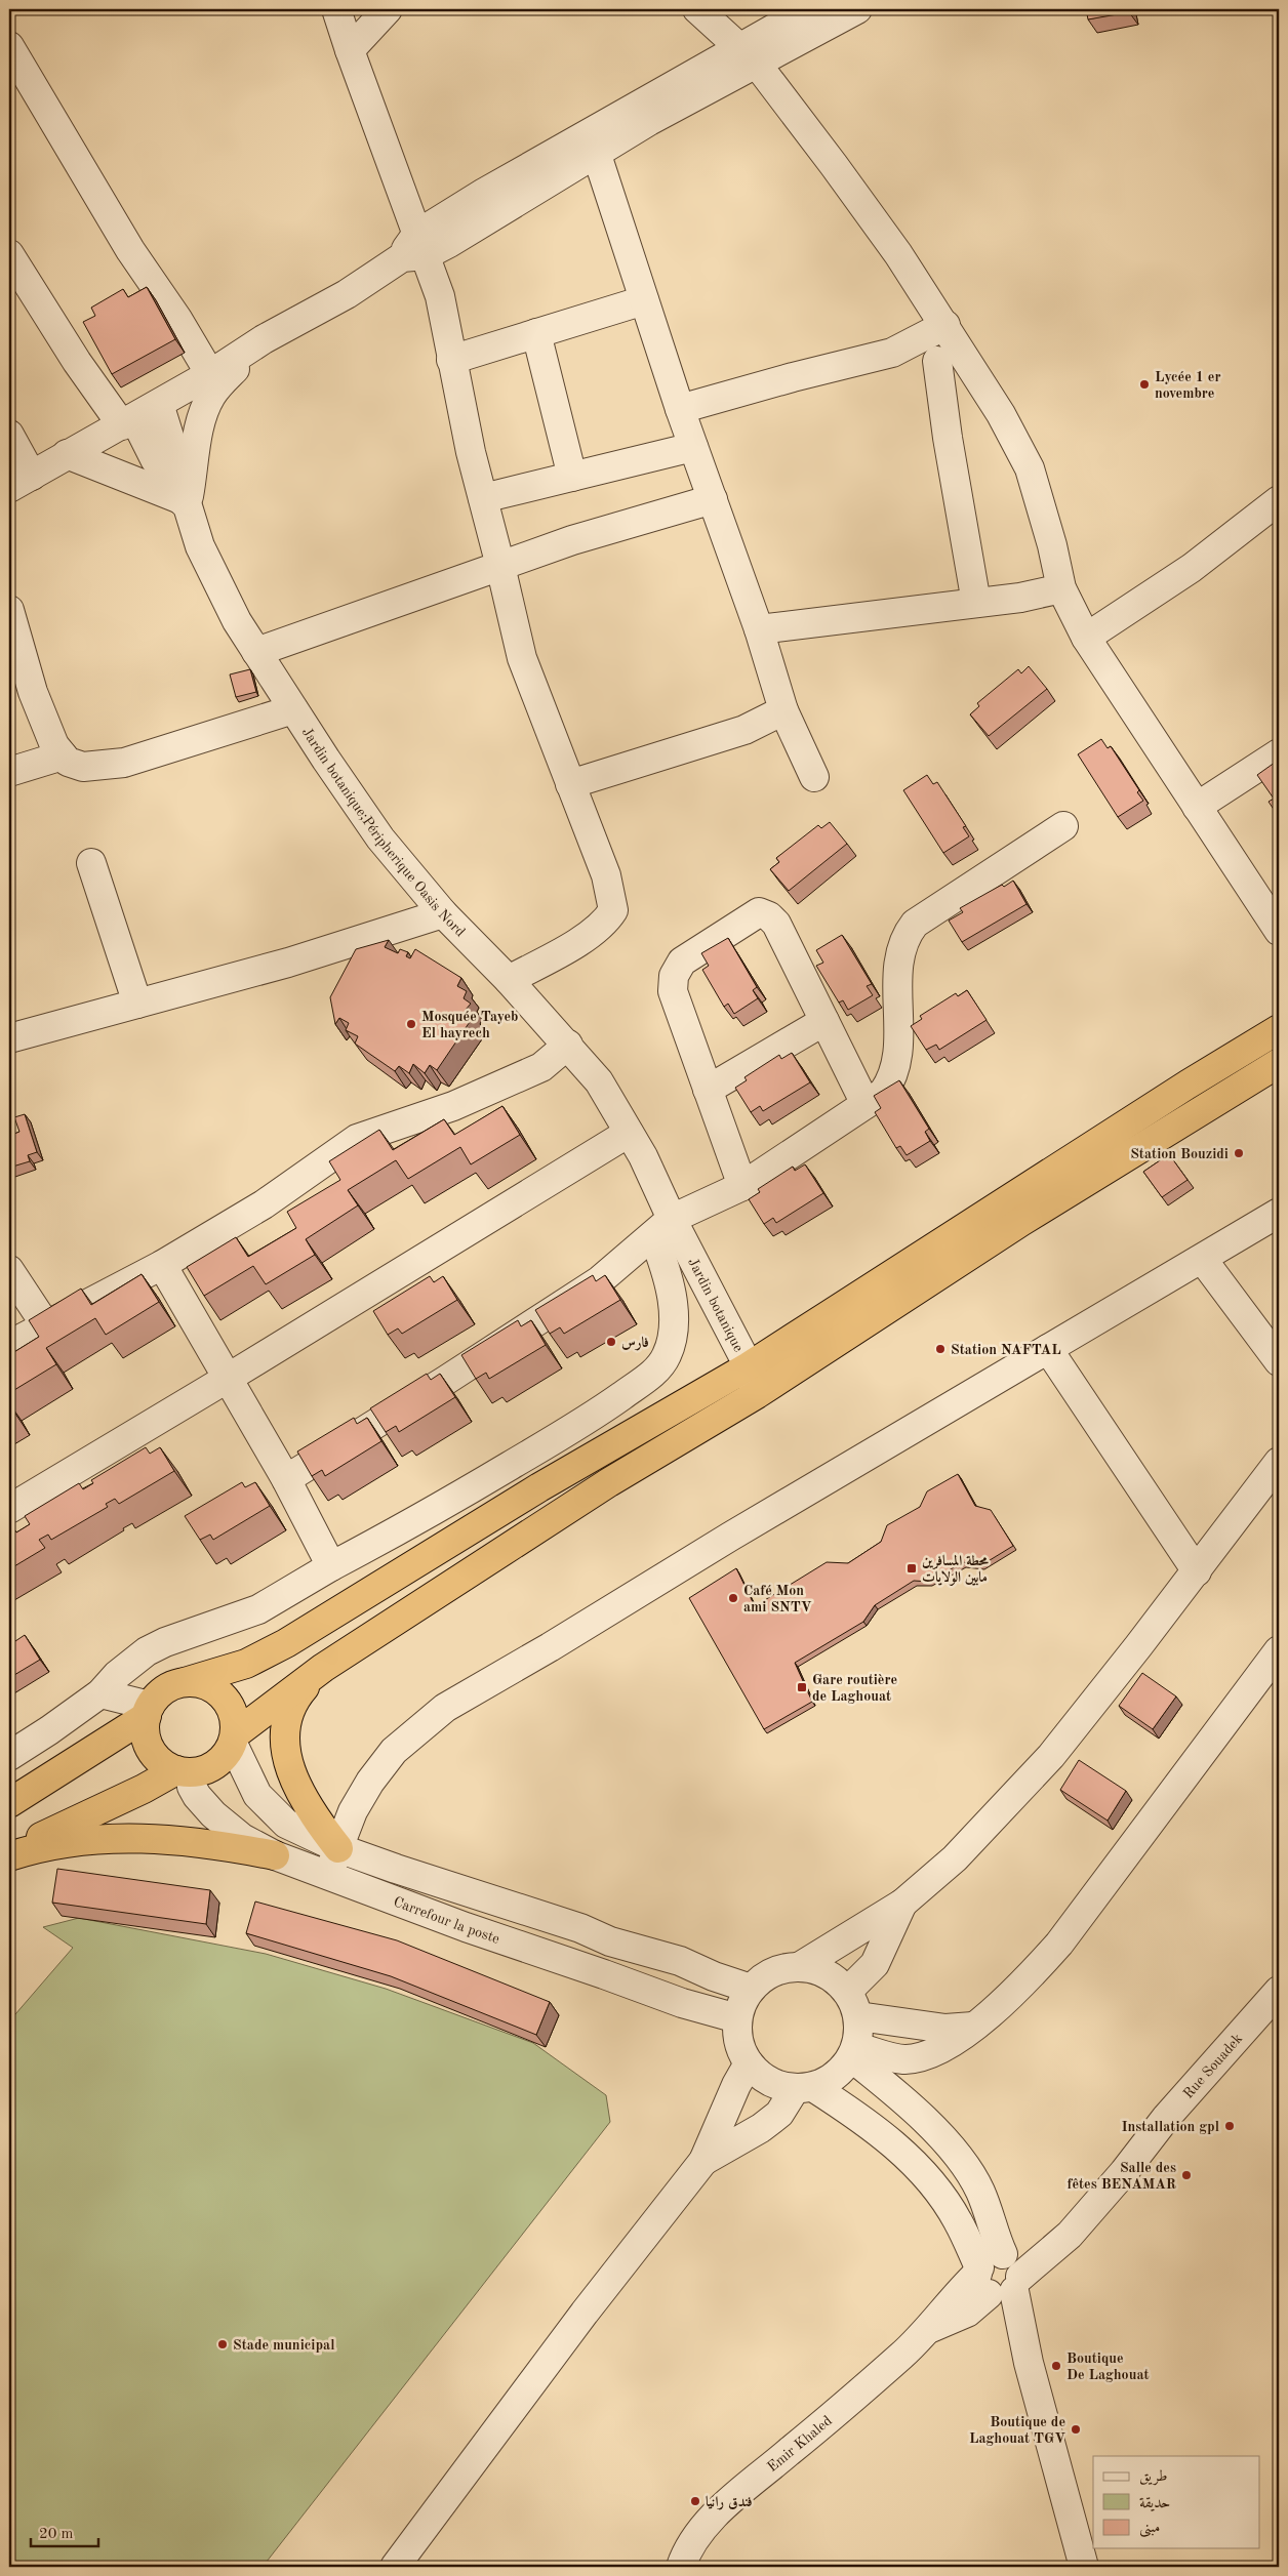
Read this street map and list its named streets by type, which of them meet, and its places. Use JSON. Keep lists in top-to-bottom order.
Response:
{
  "streets": {
    "street": [
      "Jardin botanique;Péripherique Oasis Nord",
      "Jardin botanique",
      "Carrefour la poste",
      "Rue Souadek",
      "Emir Khaled"
    ]
  },
  "crossings": [
    ["Jardin botanique;Péripherique Oasis Nord", "Jardin botanique"],
    ["Rue Souadek", "Emir Khaled"]
  ],
  "places": {
    "other": [
      "Lycée 1 er novembre",
      "Mosquée Tayeb El hayrech",
      "Station Bouzidi",
      "فارس",
      "Station NAFTAL",
      "Café Mon ami SNTV",
      "Installation gpl",
      "Salle des fêtes BENAMAR",
      "Stade municipal",
      "Boutique De Laghouat",
      "Boutique de Laghouat TGV",
      "فندق رانيا"
    ],
    "transit": ["محطة المسافرين مابين الولايات", "Gare routière de Laghouat"]
  },
  "legend": ["طريق", "حديقة", "مبنى"],
  "scale_bar": "20 m"
}
